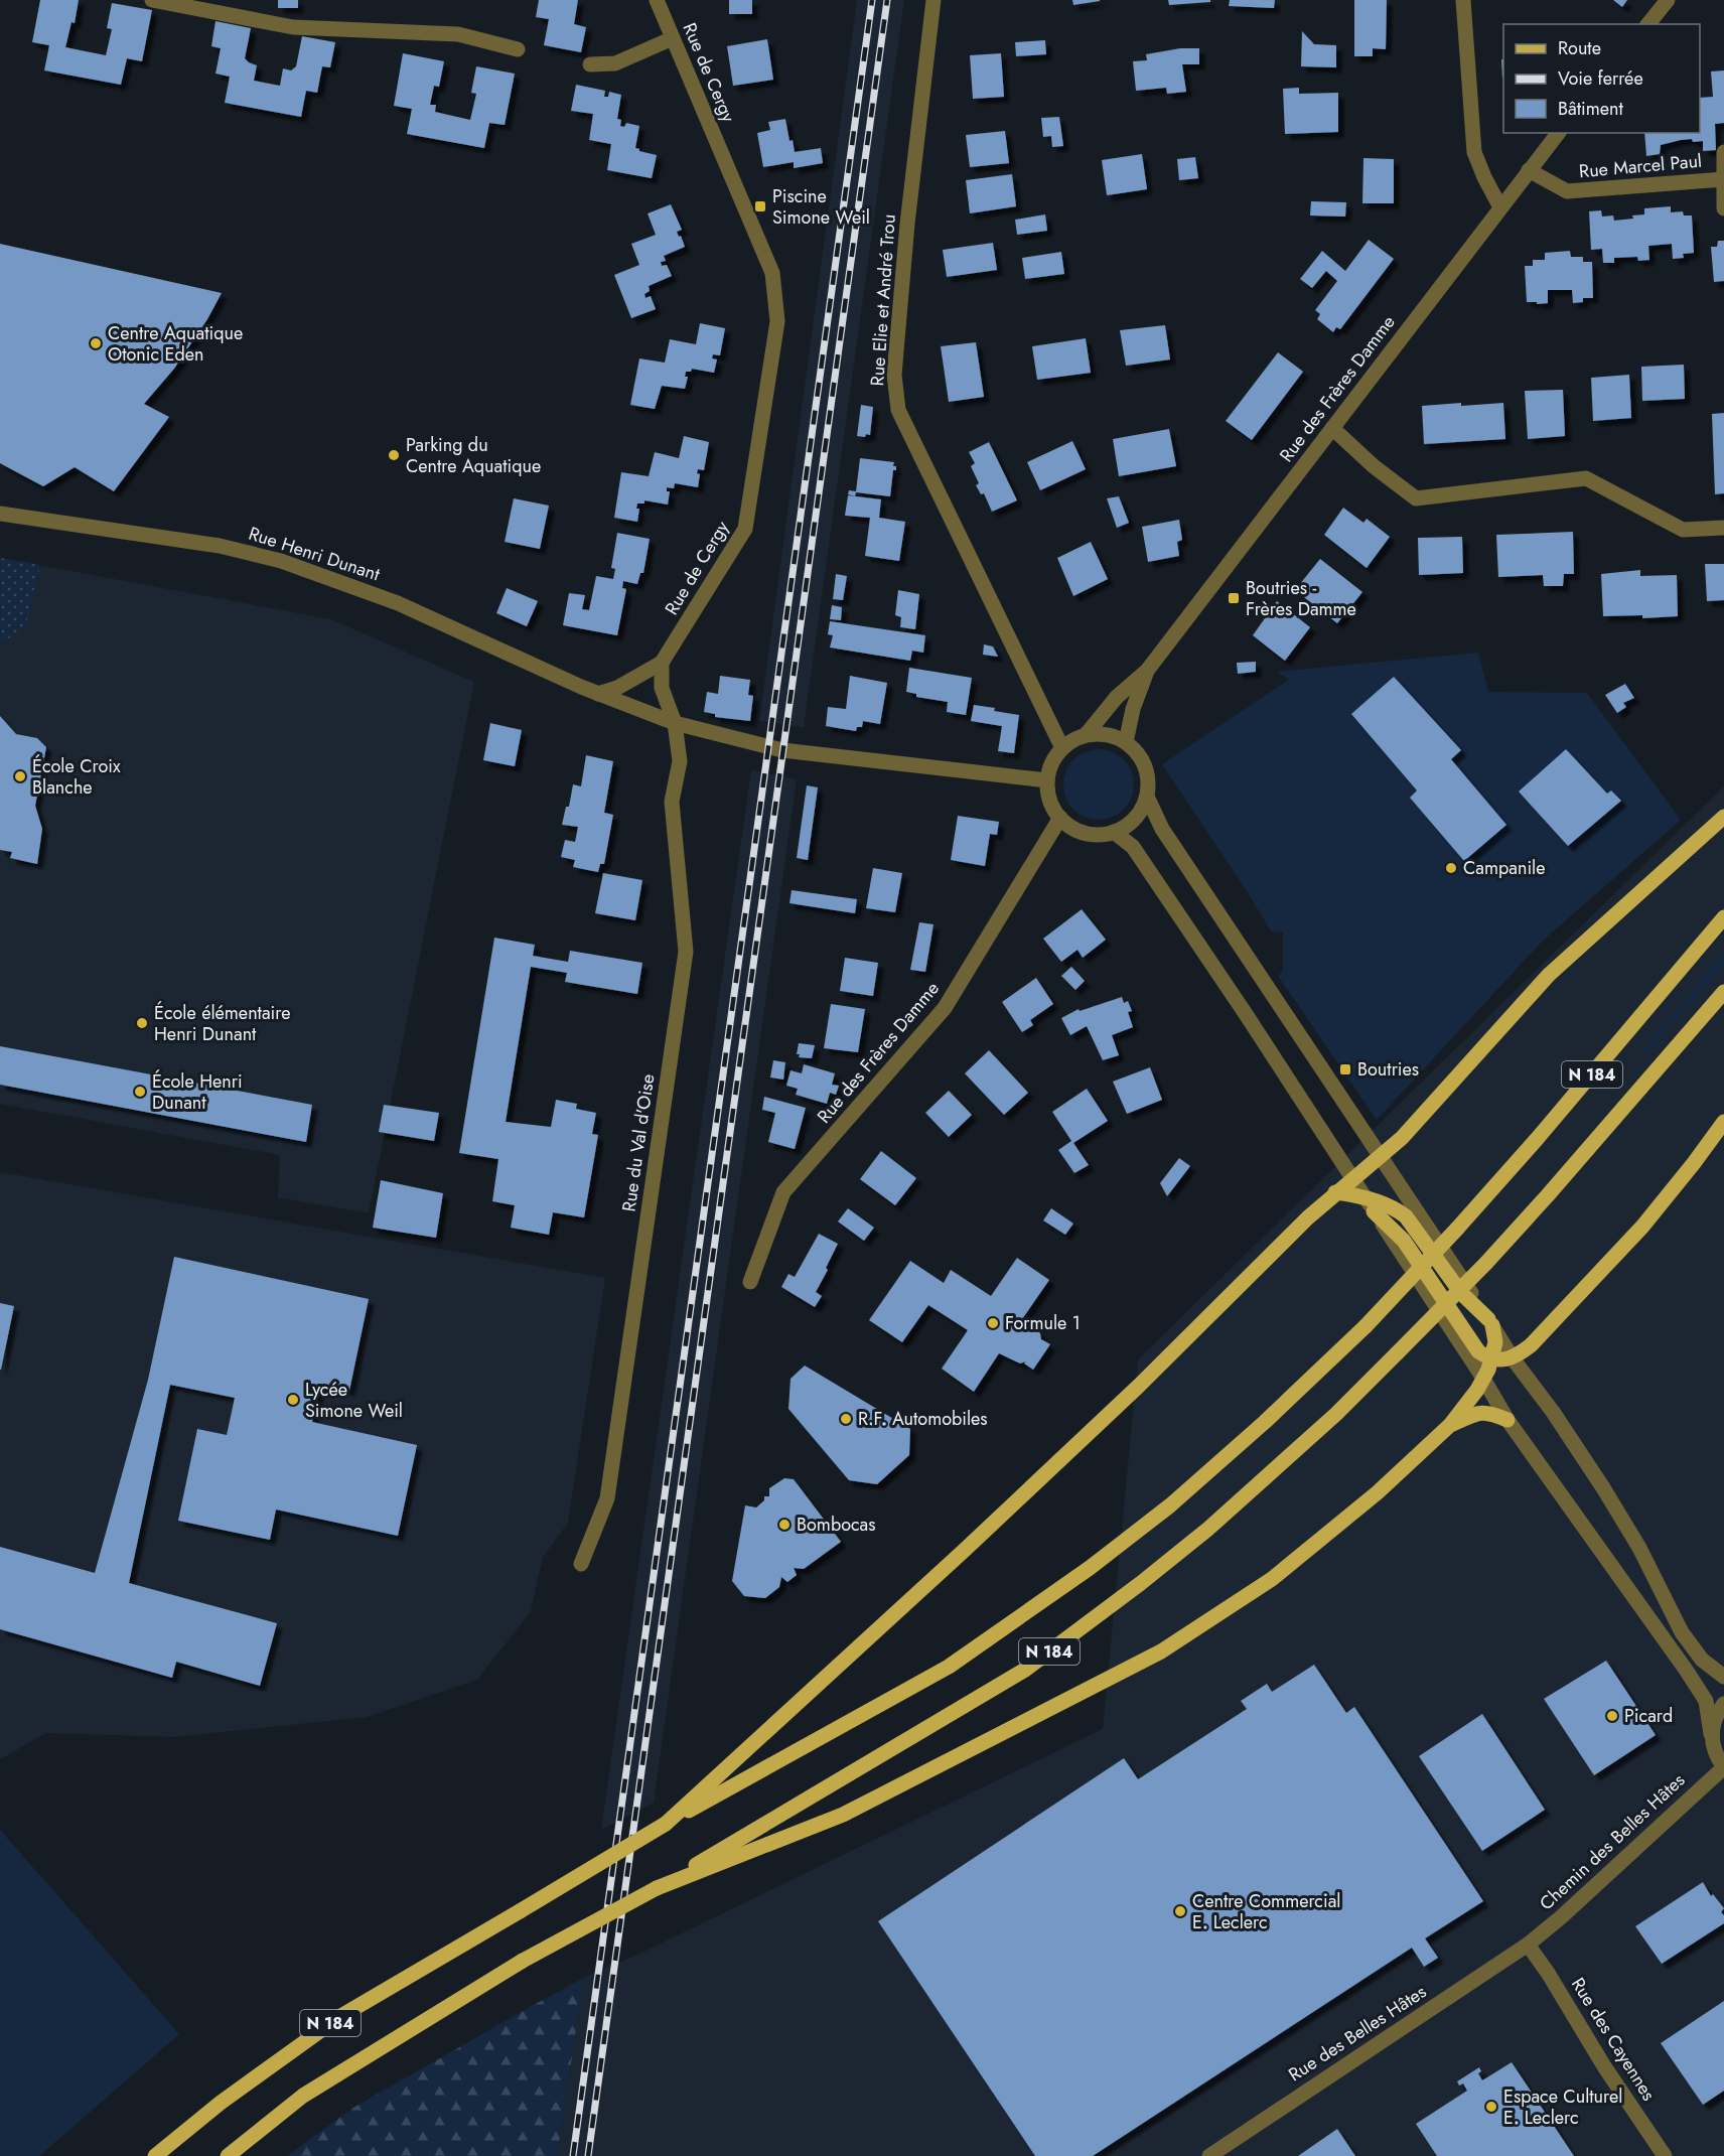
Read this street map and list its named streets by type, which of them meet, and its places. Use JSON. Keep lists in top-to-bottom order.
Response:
{
  "streets": {
    "main road": ["N 184"],
    "street": [
      "Rue de Cergy",
      "Rue Marcel Paul",
      "Rue Elie et André Trou",
      "Rue des Frères Damme",
      "Rue Henri Dunant",
      "Rue du Val d'Oise",
      "Chemin des Belles Hâtes",
      "Rue des Belles Hâtes",
      "Rue des Cayennes"
    ]
  },
  "crossings": [
    ["Rue Marcel Paul", "Rue des Frères Damme"],
    ["Rue Elie et André Trou", "Rue des Frères Damme"],
    ["Rue Henri Dunant", "Rue du Val d'Oise"],
    ["Chemin des Belles Hâtes", "Rue des Belles Hâtes"],
    ["Chemin des Belles Hâtes", "Rue des Cayennes"],
    ["Rue des Belles Hâtes", "Rue des Cayennes"]
  ],
  "places": {
    "transit": ["Piscine Simone Weil", "Boutries - Frères Damme", "Boutries"],
    "other": [
      "Centre Aquatique Otonic Eden",
      "Parking du Centre Aquatique",
      "École Croix Blanche",
      "Campanile",
      "École élémentaire Henri Dunant",
      "École Henri Dunant",
      "Formule 1",
      "Lycée Simone Weil",
      "R.F. Automobiles",
      "Bombocas",
      "Picard",
      "Centre Commercial E. Leclerc",
      "Espace Culturel E. Leclerc"
    ]
  },
  "legend": ["Route", "Voie ferrée", "Bâtiment"]
}
